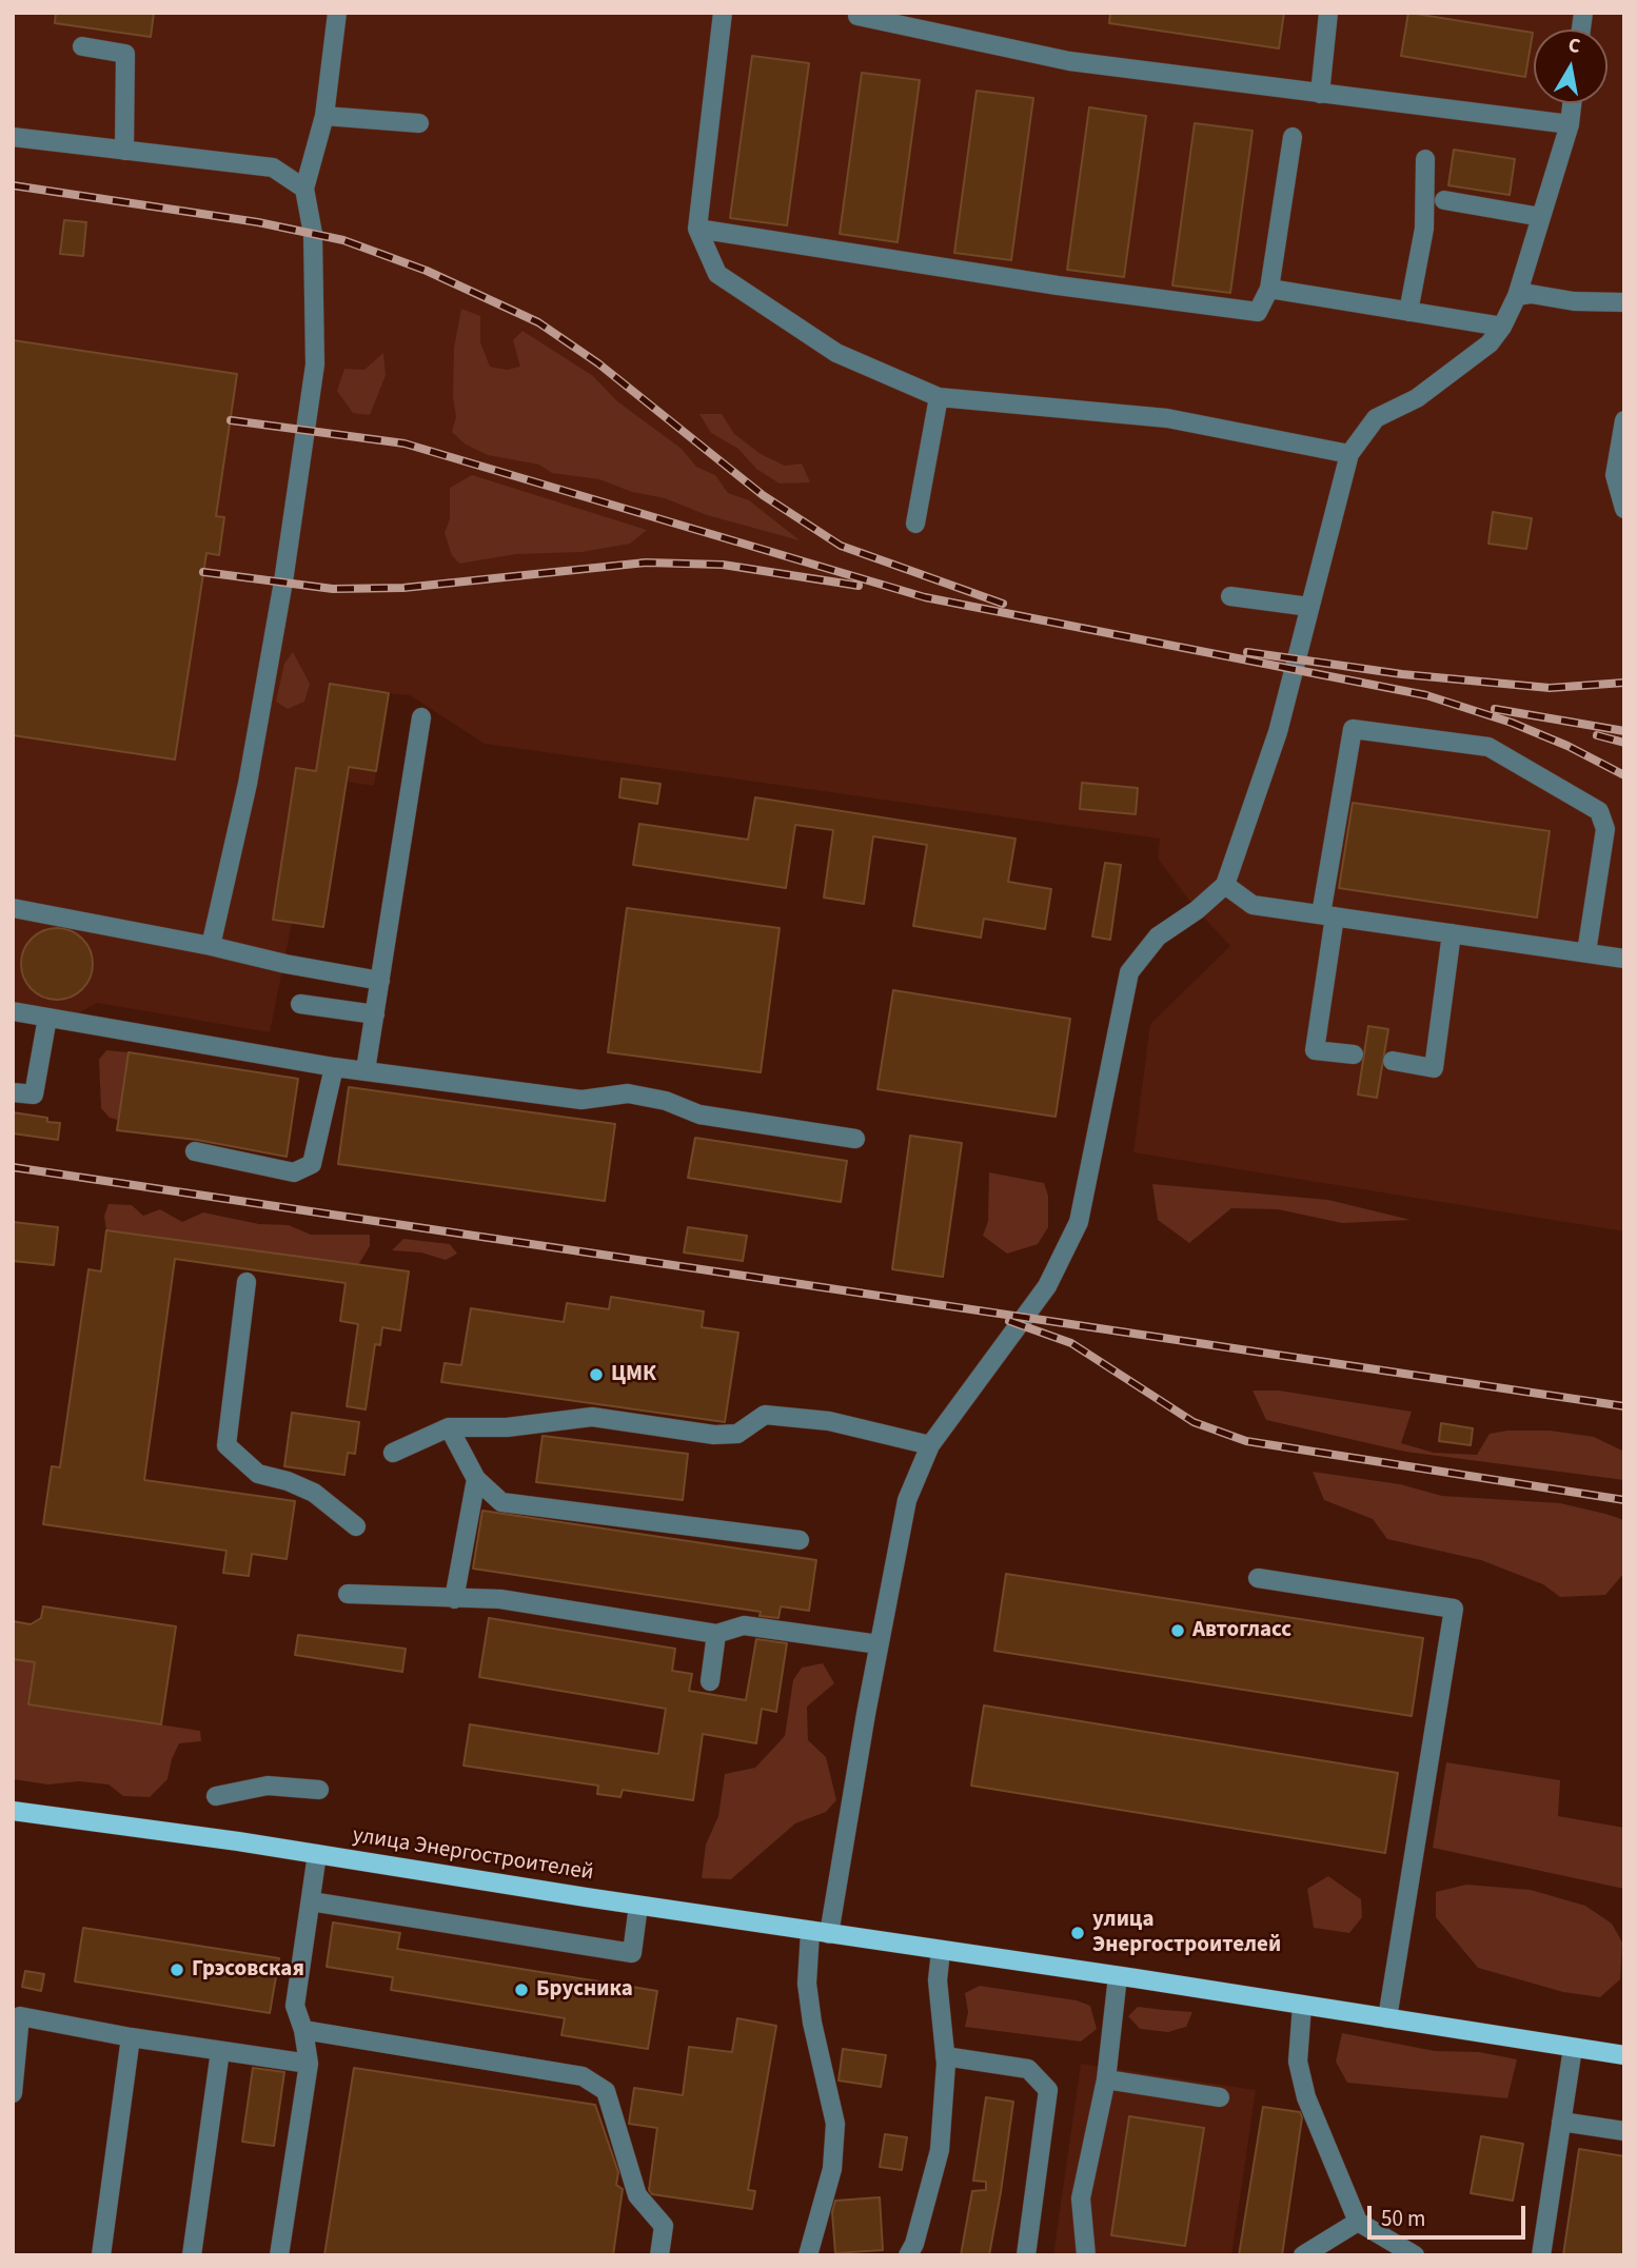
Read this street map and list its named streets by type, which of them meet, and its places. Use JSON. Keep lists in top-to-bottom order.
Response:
{
  "streets": {
    "main road": ["улица Энергостроителей"]
  },
  "places": [
    "ЦМК",
    "Автогласс",
    "улица Энергостроителей",
    "Грэсовская",
    "Брусника"
  ],
  "scale_bar": "50 m",
  "north": "top"
}
